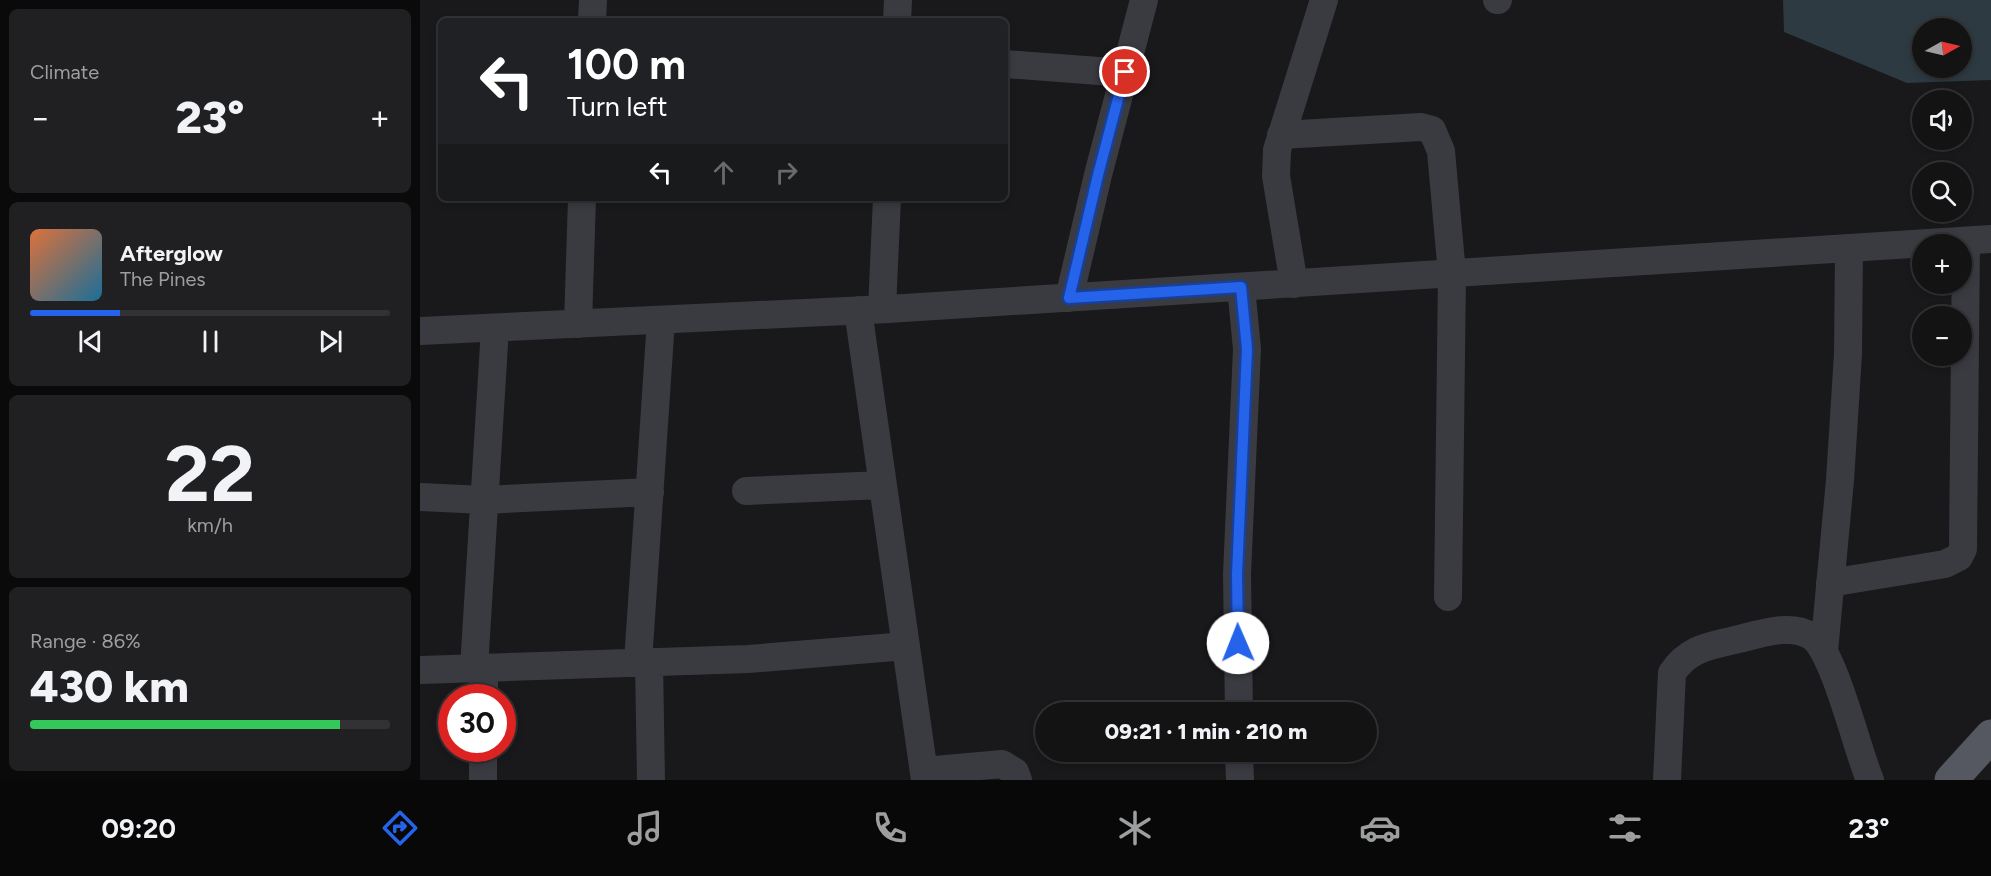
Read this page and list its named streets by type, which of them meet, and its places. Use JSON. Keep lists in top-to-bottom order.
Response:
{
  "north": "right",
  "page": {
    "tile": [
      "Climate",
      ["22", "km/h"],
      ["Range · 86%", "430 km"]
    ],
    "map_buttons": ["+", "−"],
    "turn": ["100 m", "Turn left"],
    "heat": ["−", "23°", "+"],
    "song": ["Afterglow", "The Pines"],
    "limit": "30",
    "trip": "09:21 · 1 min · 210 m",
    "tabs": ["09:20", "23°"]
  }
}
